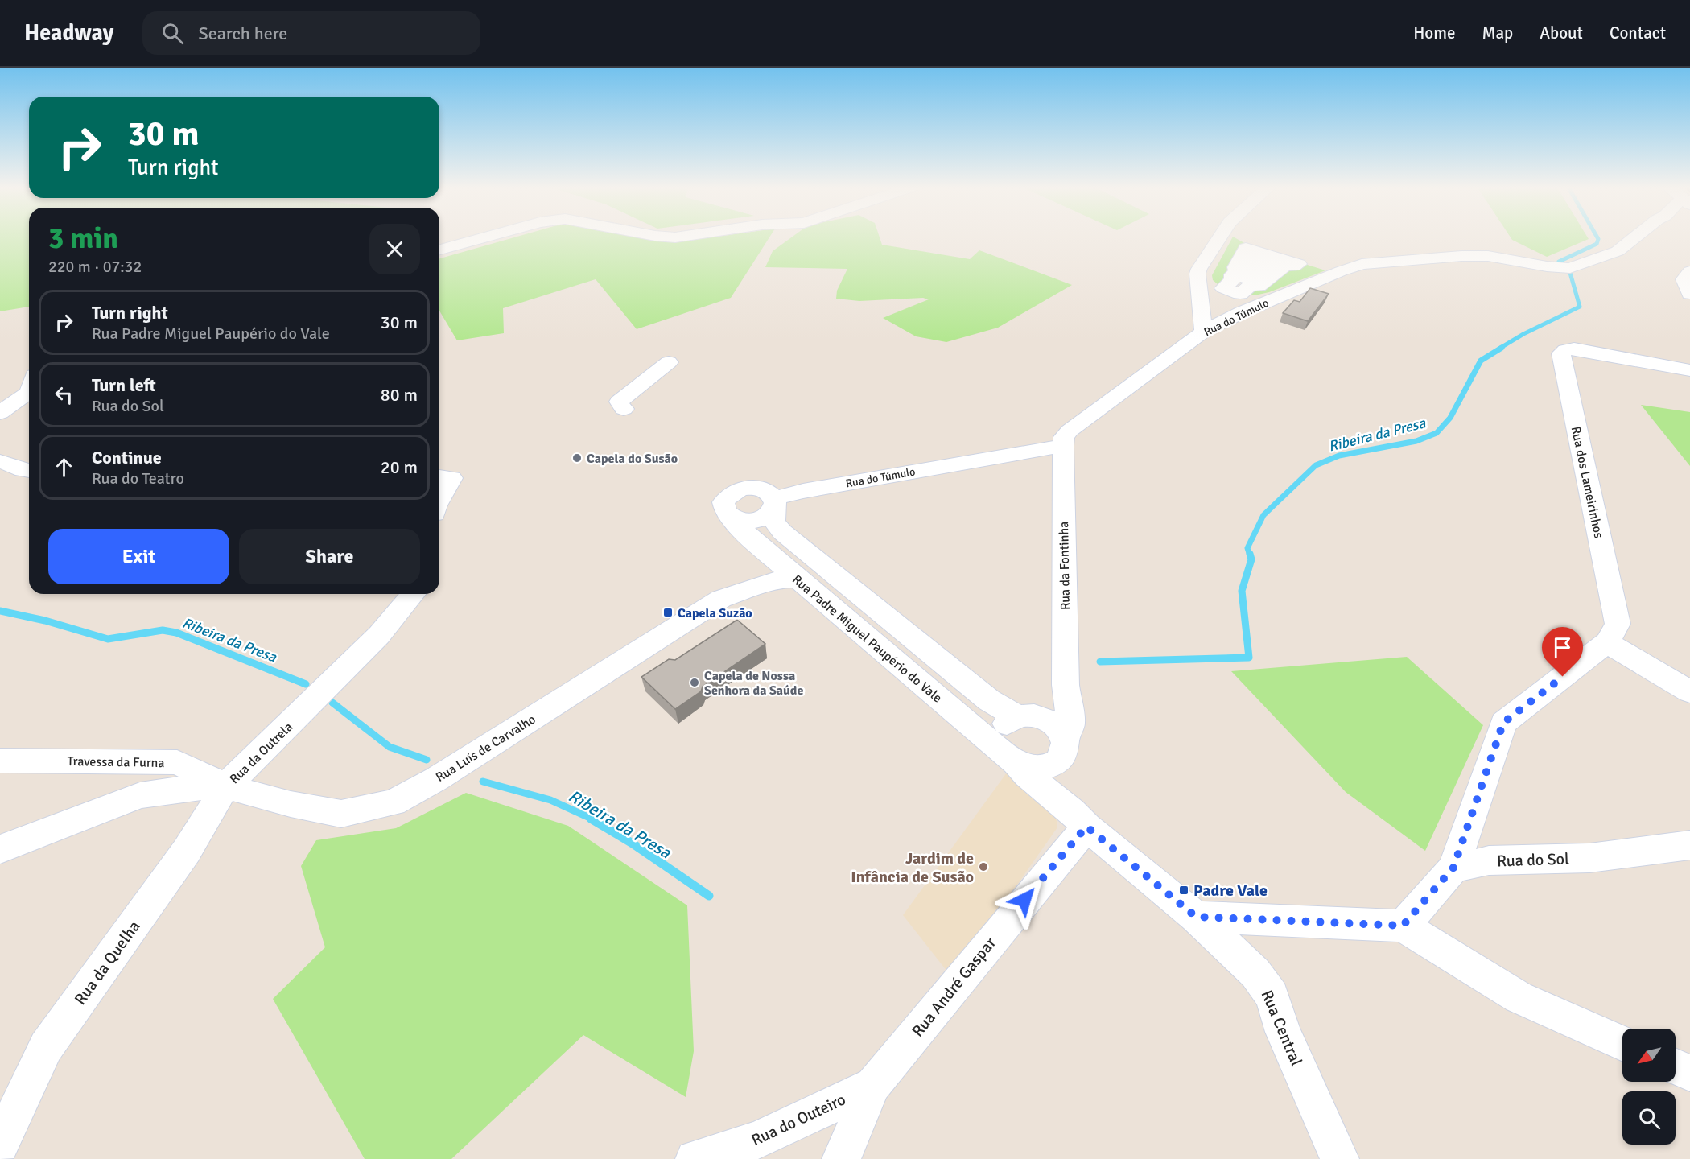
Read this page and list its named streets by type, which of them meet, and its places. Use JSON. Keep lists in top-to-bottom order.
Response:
{
  "streets": {
    "street": [
      "Rua do Túmulo",
      "Rua dos Lameirinhos",
      "Rua da Fontinha",
      "Rua Padre Miguel Paupério do Vale",
      "Rua Luís de Carvalho",
      "Rua da Outrela",
      "Travessa da Furna",
      "Rua do Sol",
      "Rua da Quelha",
      "Rua André Gaspar",
      "Rua Central",
      "Rua do Outeiro"
    ]
  },
  "crossings": [
    ["Rua do Túmulo", "Rua da Fontinha"],
    ["Rua do Túmulo", "Rua Padre Miguel Paupério do Vale"],
    ["Rua da Fontinha", "Rua Padre Miguel Paupério do Vale"],
    ["Rua Padre Miguel Paupério do Vale", "Rua Luís de Carvalho"],
    ["Rua Padre Miguel Paupério do Vale", "Rua André Gaspar"],
    ["Rua Padre Miguel Paupério do Vale", "Rua Central"],
    ["Rua Luís de Carvalho", "Rua da Outrela"],
    ["Rua Luís de Carvalho", "Travessa da Furna"],
    ["Rua Luís de Carvalho", "Rua da Quelha"],
    ["Rua da Outrela", "Travessa da Furna"],
    ["Rua da Outrela", "Rua da Quelha"],
    ["Travessa da Furna", "Rua da Quelha"],
    ["Rua André Gaspar", "Rua do Outeiro"]
  ],
  "water": ["Ribeira da Presa"],
  "places": {
    "other": ["Capela do Susão", "Capela de Nossa Senhora da Saúde", "Jardim de Infância de Susão"],
    "transit": ["Capela Suzão", "Padre Vale"]
  },
  "north": "bottom left",
  "page": {
    "header": "Headway",
    "search": "Search here",
    "nav": [
      "Home",
      "Map",
      "About",
      "Contact"
    ],
    "turn": ["30 m", "Turn right"],
    "heading": ["3 min", "220 m · 07:32"],
    "list": [
      {
        "name": "Turn right",
        "note": "Rua Padre Miguel Paupério do Vale",
        "value": "30 m"
      },
      {
        "name": "Turn left",
        "note": "Rua do Sol",
        "value": "80 m"
      },
      {
        "name": "Continue",
        "note": "Rua do Teatro",
        "value": "20 m"
      }
    ],
    "buttons": ["Exit", "Share"]
  }
}
